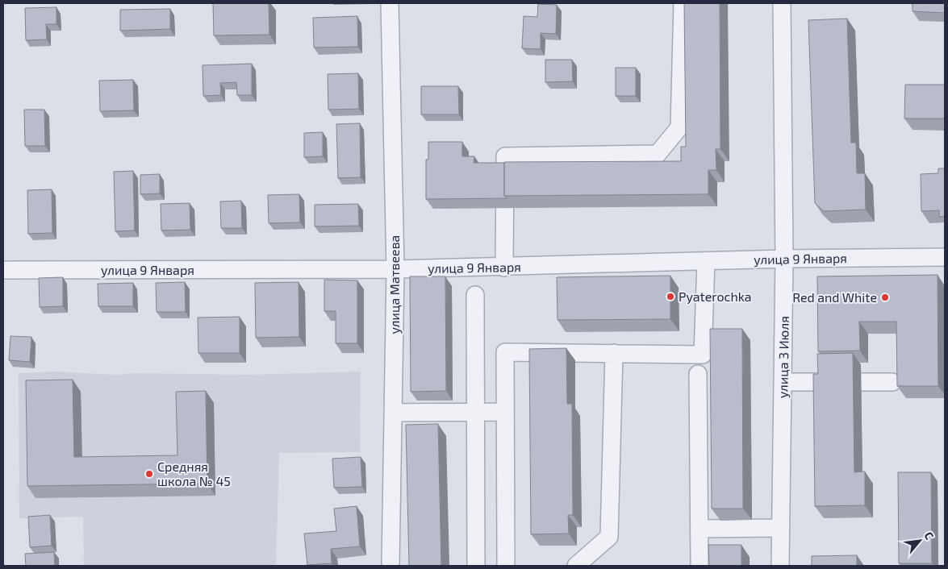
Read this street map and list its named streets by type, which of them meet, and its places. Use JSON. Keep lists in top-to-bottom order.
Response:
{
  "streets": {
    "street": ["улица 9 Января", "улица Матвеева", "улица 3 Июля"]
  },
  "crossings": [
    ["улица 9 Января", "улица Матвеева"],
    ["улица 9 Января", "улица 3 Июля"]
  ],
  "places": ["Pyaterochka", "Red and White", "Средняя школа № 45"],
  "north": "top right"
}
